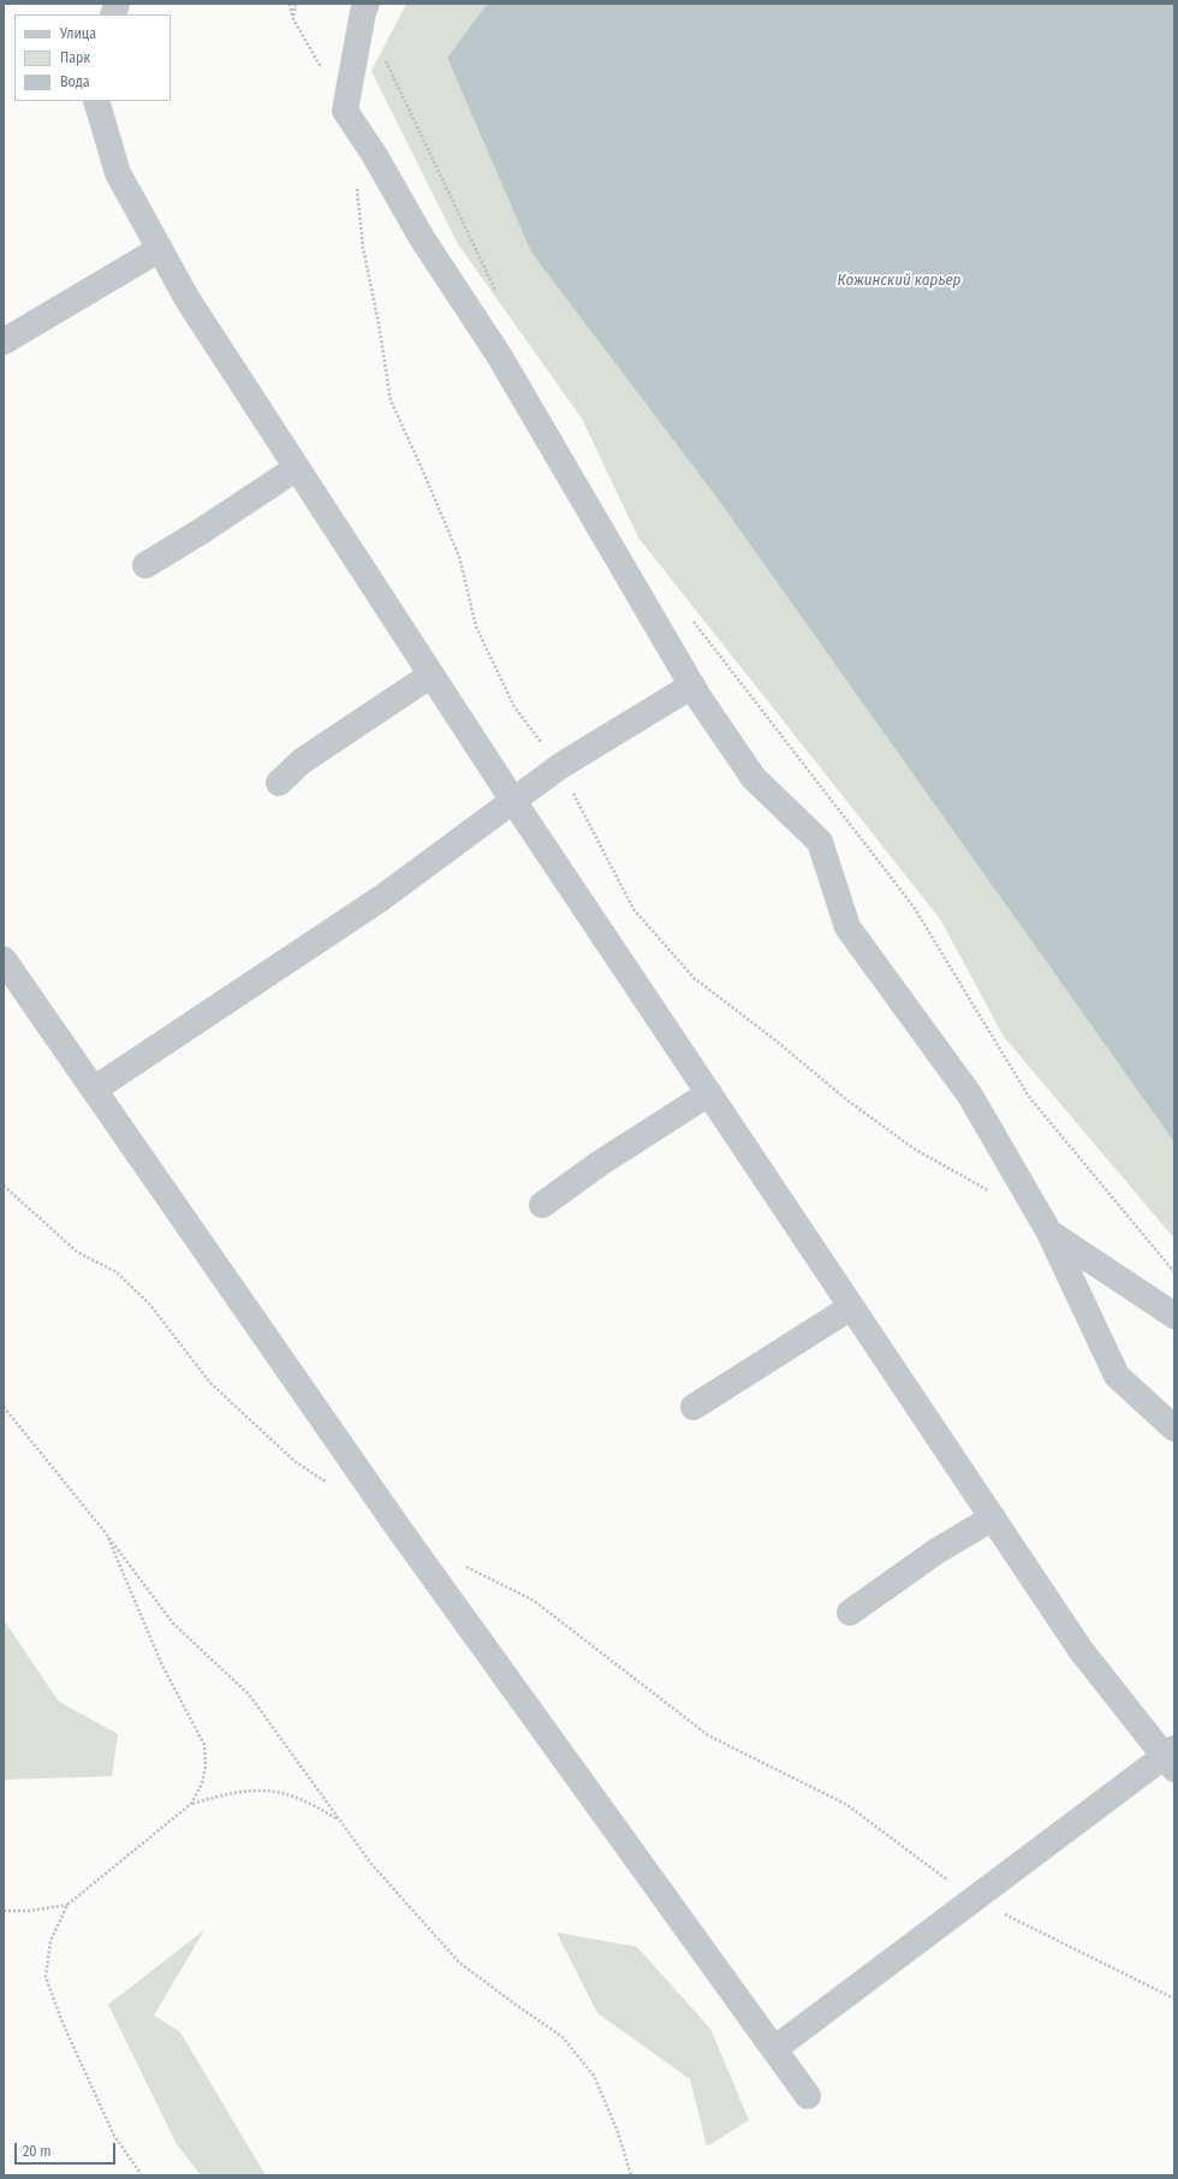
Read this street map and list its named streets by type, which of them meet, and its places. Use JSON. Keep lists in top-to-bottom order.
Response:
{
  "water": ["Кожинский карьер"],
  "legend": ["Улица", "Парк", "Вода"],
  "scale_bar": "20 m"
}
